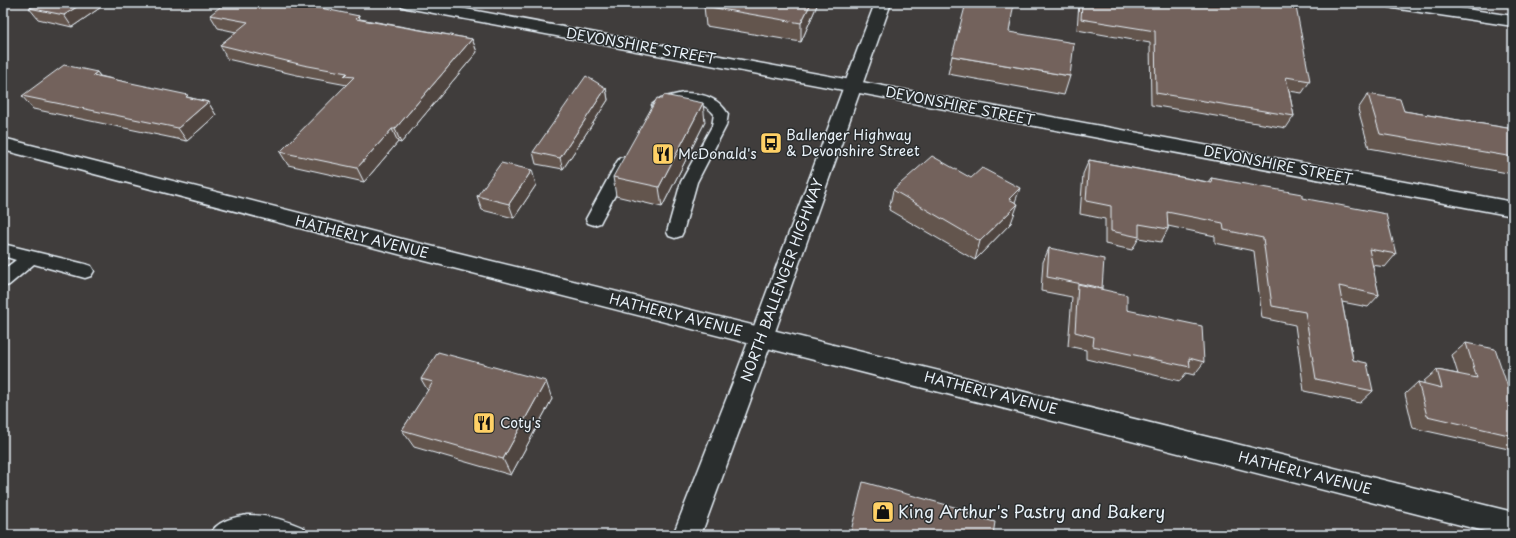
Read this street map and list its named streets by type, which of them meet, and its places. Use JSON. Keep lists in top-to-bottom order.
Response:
{
  "streets": {
    "street": ["DEVONSHIRE STREET", "HATHERLY AVENUE", "NORTH BALLENGER HIGHWAY"]
  },
  "crossings": [
    ["DEVONSHIRE STREET", "NORTH BALLENGER HIGHWAY"],
    ["HATHERLY AVENUE", "NORTH BALLENGER HIGHWAY"]
  ],
  "places": {
    "bus stop": ["Ballenger Highway & Devonshire Street"],
    "restaurant": ["McDonald's", "Coty's"],
    "shop": ["King Arthur's Pastry and Bakery"]
  }
}
